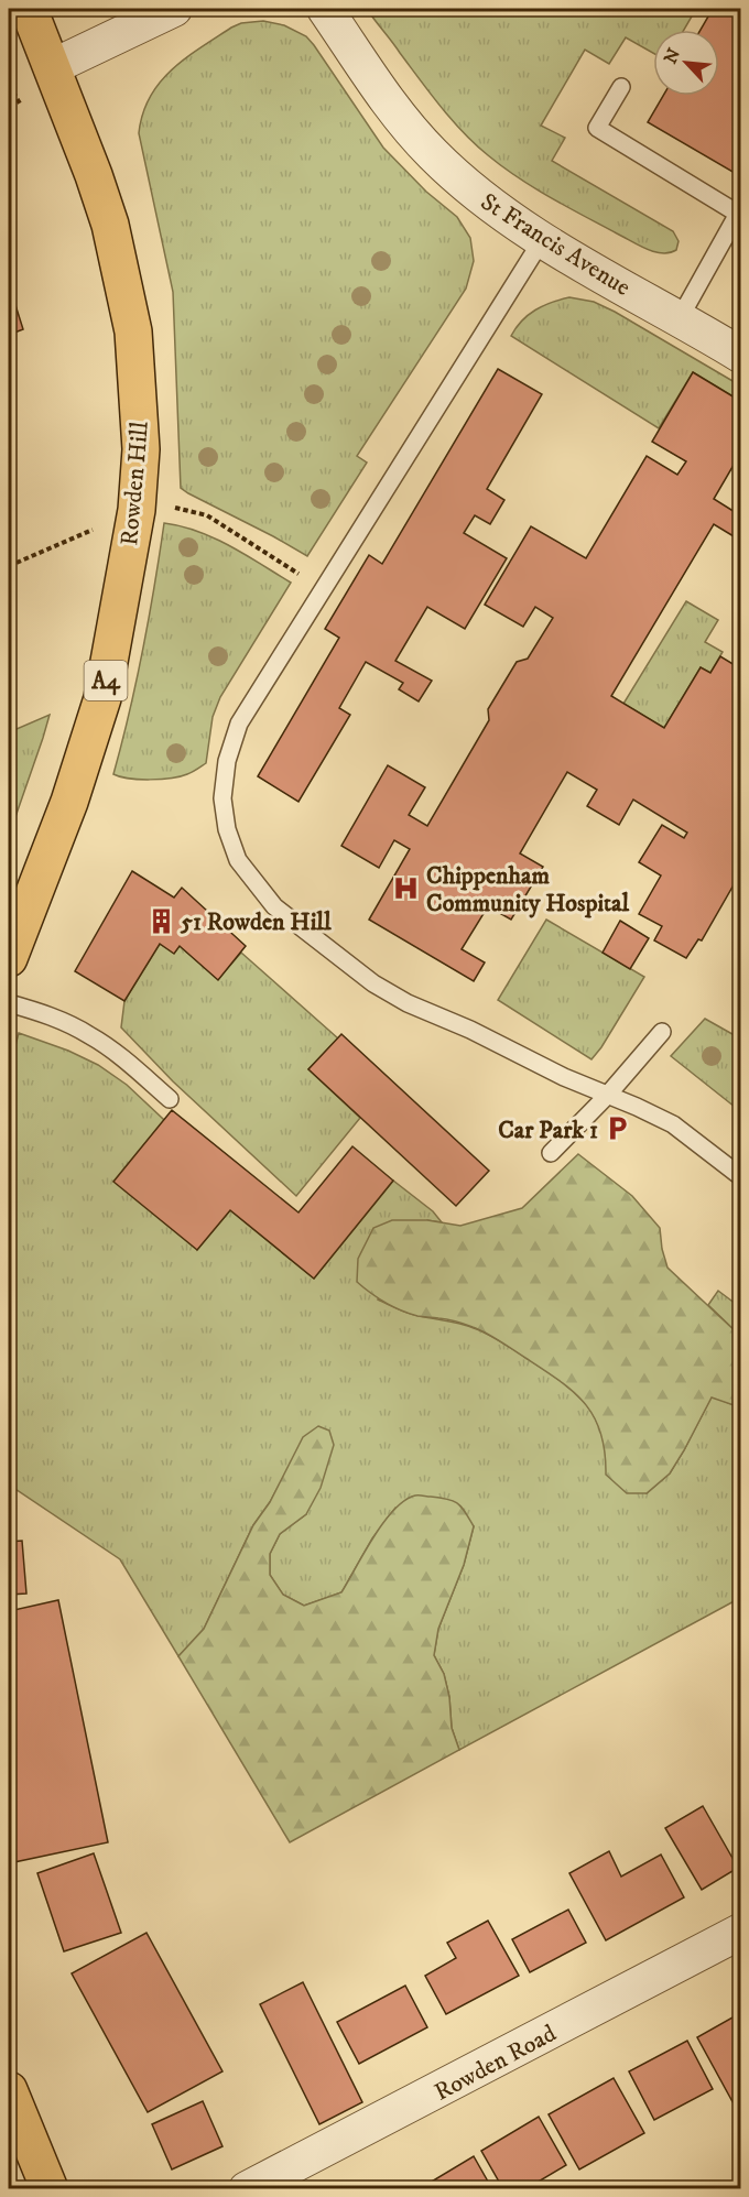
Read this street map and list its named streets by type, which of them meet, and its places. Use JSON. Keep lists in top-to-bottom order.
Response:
{
  "streets": {
    "main road": ["Rowden Hill", "A4"],
    "street": ["St Francis Avenue", "Rowden Road"]
  },
  "places": {
    "hospital": ["Chippenham Community Hospital"],
    "building": ["51 Rowden Hill"],
    "parking": ["Car Park 1"]
  },
  "north": "top left"
}
